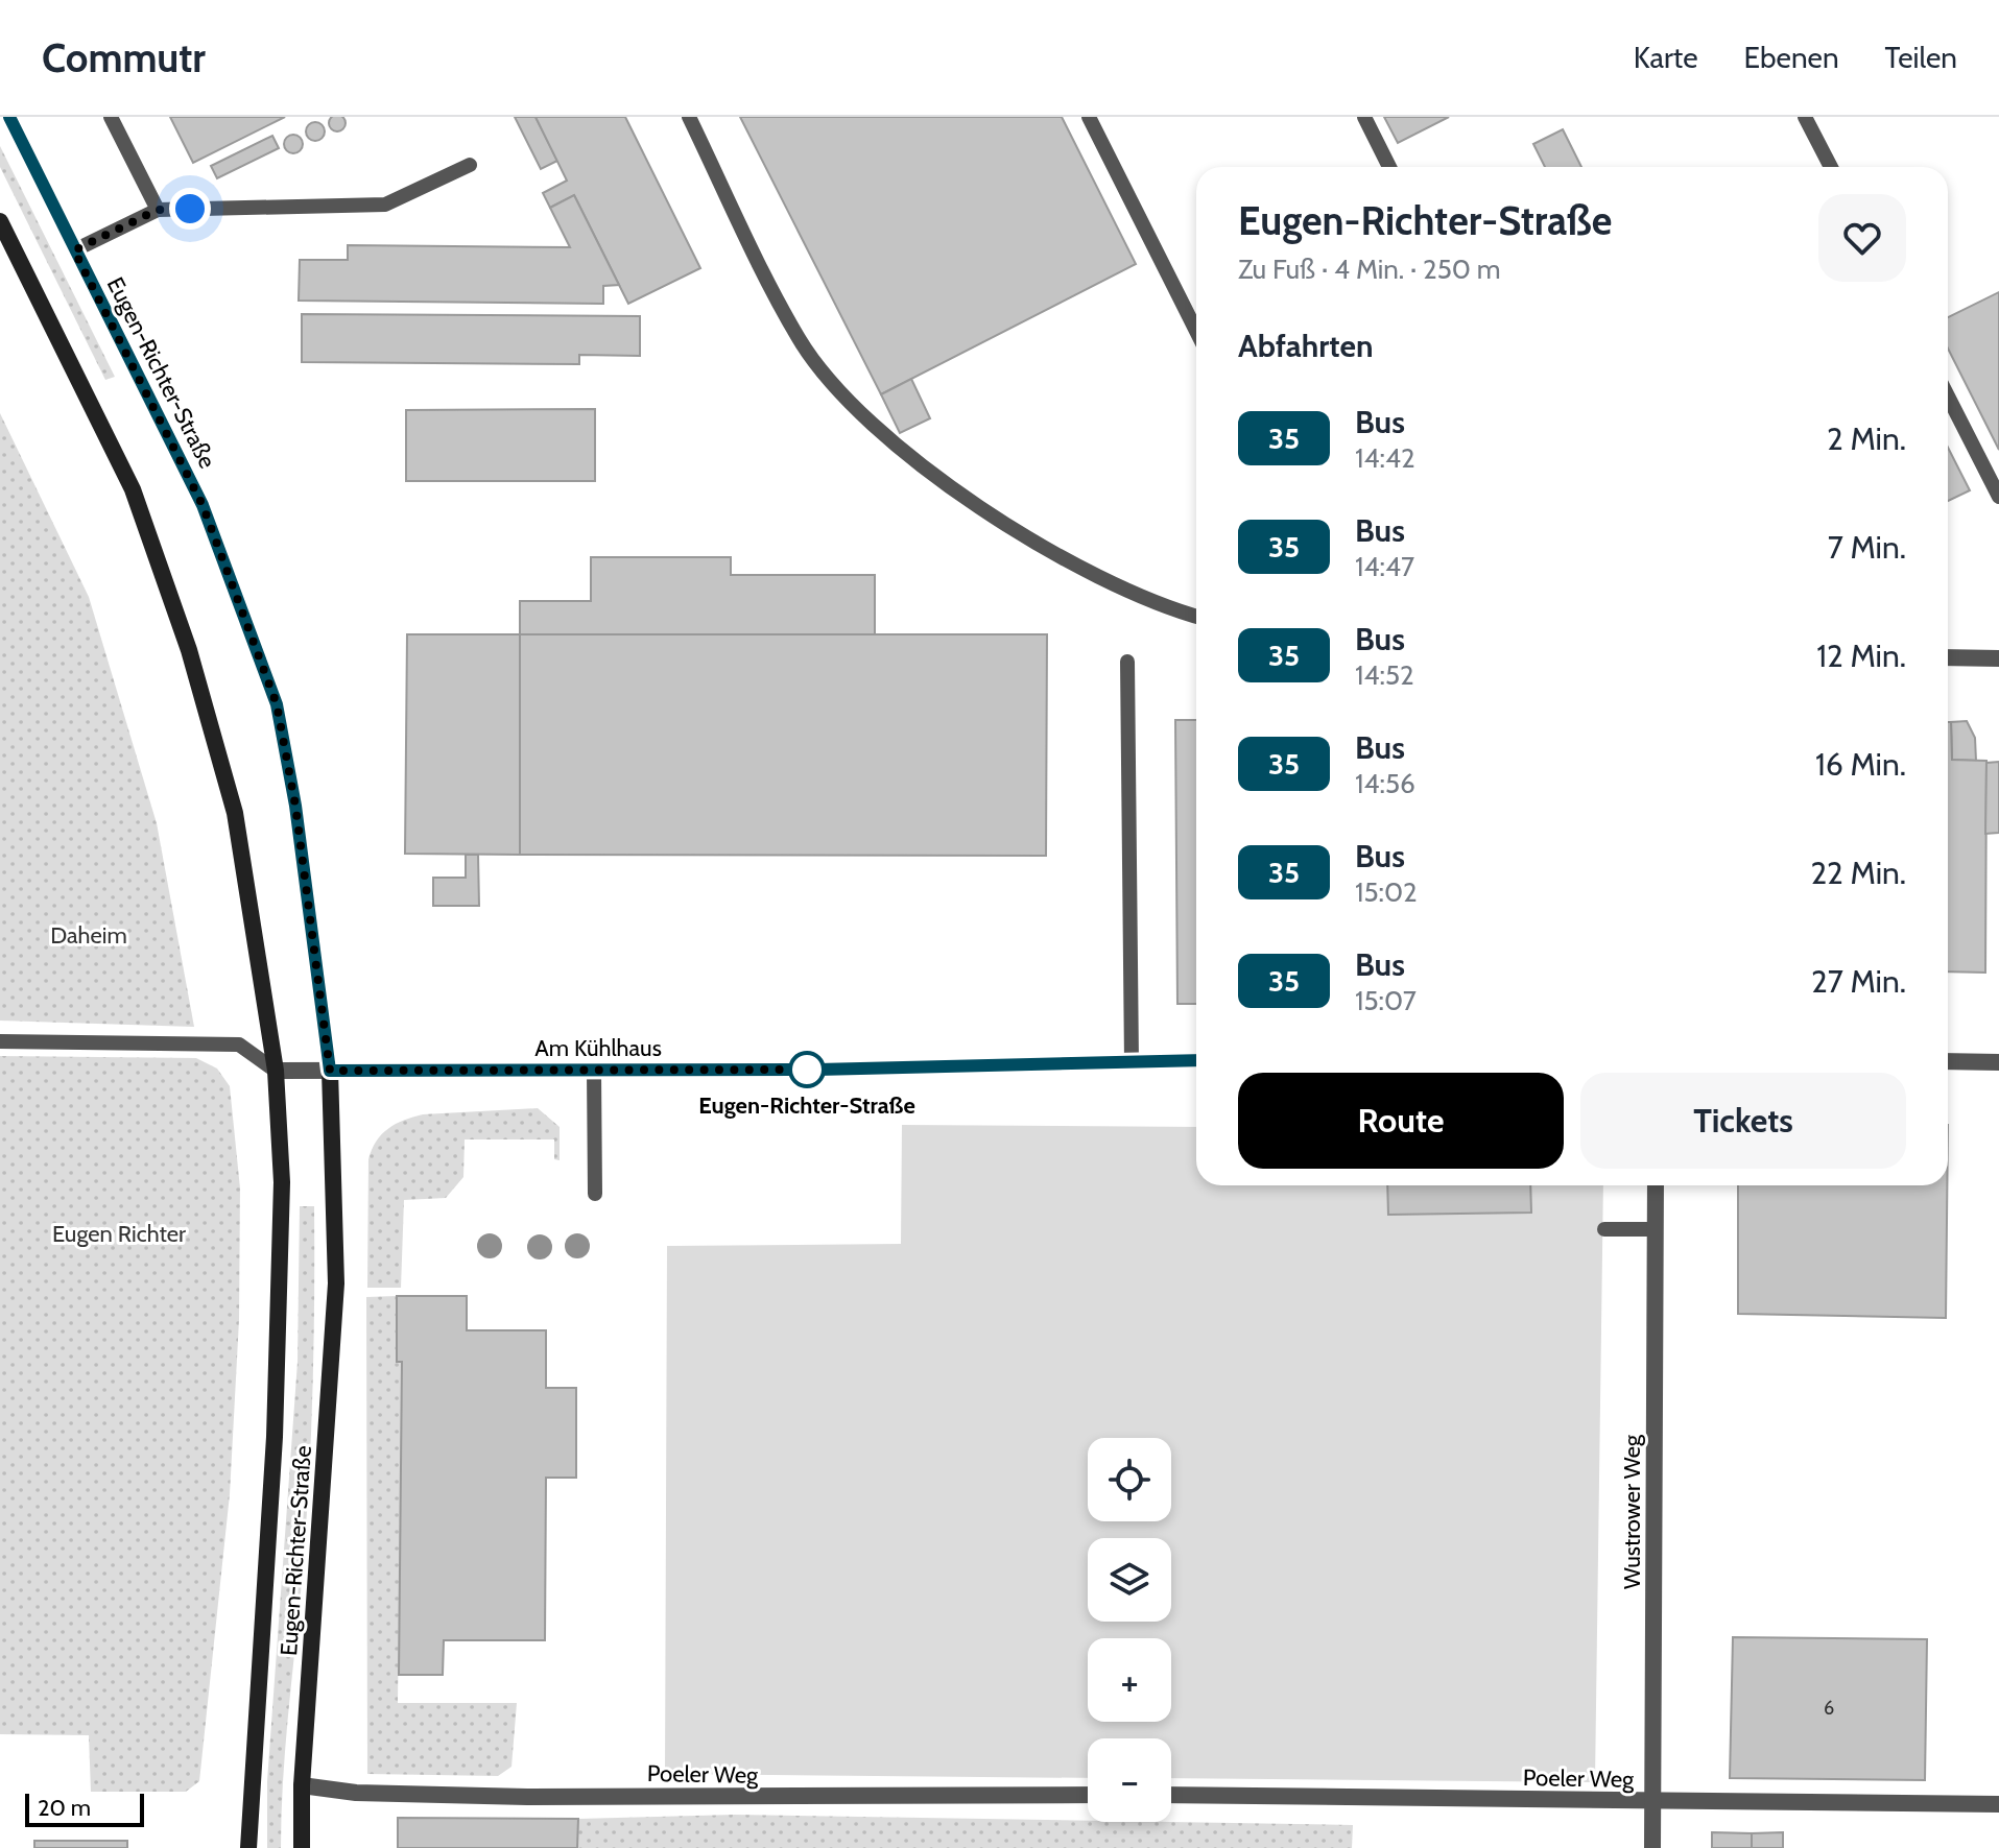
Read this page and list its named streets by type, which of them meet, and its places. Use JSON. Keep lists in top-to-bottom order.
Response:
{
  "streets": {
    "main road": ["Eugen-Richter-Straße"],
    "street": ["Am Kühlhaus", "Wustrower Weg", "Poeler Weg"]
  },
  "crossings": [
    ["Eugen-Richter-Straße", "Am Kühlhaus"],
    ["Eugen-Richter-Straße", "Poeler Weg"],
    ["Wustrower Weg", "Poeler Weg"]
  ],
  "parks": ["Daheim", "Eugen Richter"],
  "places": ["Eugen-Richter-Straße"],
  "lines": ["bus line 35"],
  "house_numbers": ["6"],
  "scale_bar": "20 m",
  "page": {
    "header": "Commutr",
    "nav": ["Karte", "Ebenen", "Teilen"],
    "heading": [
      ["Eugen-Richter-Straße", "Zu Fuß · 4 Min. · 250 m"],
      "Abfahrten"
    ],
    "list": [
      {
        "mark": "35",
        "name": "Bus",
        "note": "14:42",
        "value": "2 Min."
      },
      {
        "mark": "35",
        "name": "Bus",
        "note": "14:47",
        "value": "7 Min."
      },
      {
        "mark": "35",
        "name": "Bus",
        "note": "14:52",
        "value": "12 Min."
      },
      {
        "mark": "35",
        "name": "Bus",
        "note": "14:56",
        "value": "16 Min."
      },
      {
        "mark": "35",
        "name": "Bus",
        "note": "15:02",
        "value": "22 Min."
      },
      {
        "mark": "35",
        "name": "Bus",
        "note": "15:07",
        "value": "27 Min."
      }
    ],
    "buttons": ["Route", "Tickets"],
    "map_buttons": ["+", "−"],
    "scale": "20 m"
  }
}
